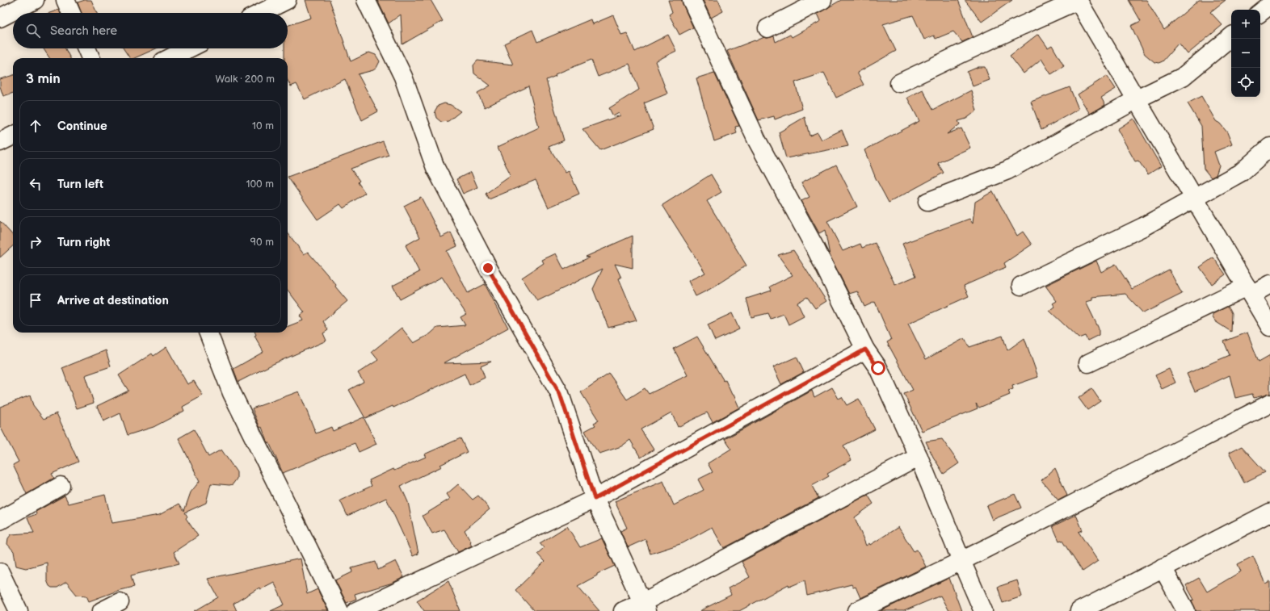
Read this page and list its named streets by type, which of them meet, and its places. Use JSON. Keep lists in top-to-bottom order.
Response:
{
  "page": {
    "map_buttons": ["+", "−"],
    "search": "Search here",
    "heading": ["3 min", "Walk · 200 m"],
    "list": [
      ["Continue", "10 m"],
      ["Turn left", "100 m"],
      ["Turn right", "90 m"],
      "Arrive at destination"
    ]
  }
}
